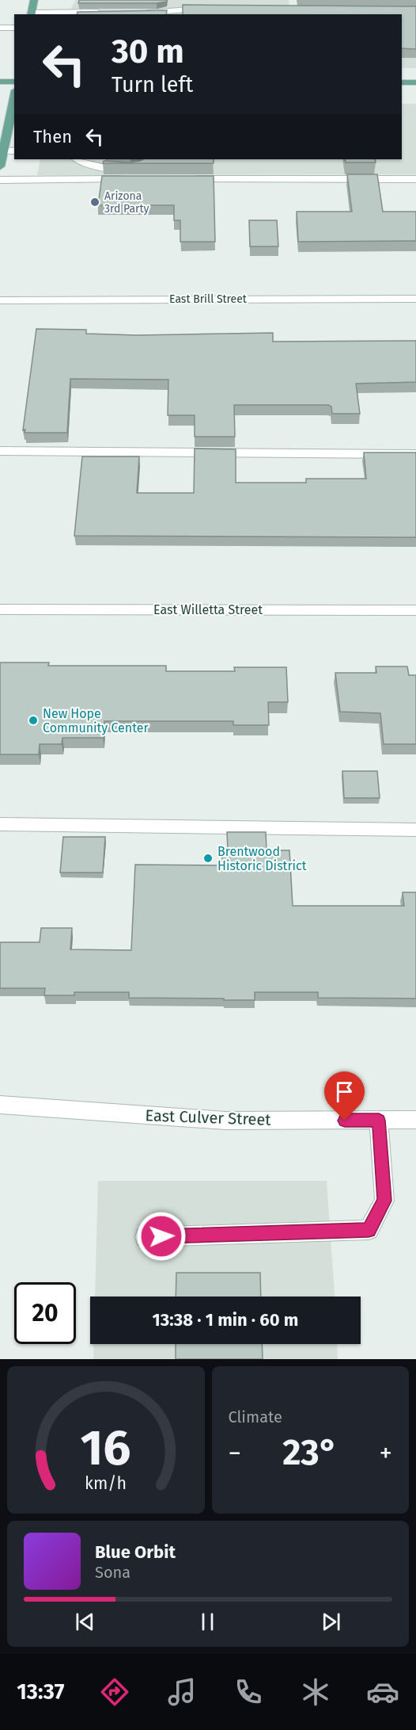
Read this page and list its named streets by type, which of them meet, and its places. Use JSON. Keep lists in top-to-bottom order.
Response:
{
  "streets": {
    "street": ["East Brill Street", "East Willetta Street", "East Culver Street"]
  },
  "places": ["Arizona 3rd Party", "New Hope Community Center", "Brentwood Historic District"],
  "page": {
    "turn": ["30 m", "Turn left"],
    "then": "Then",
    "limit": "20",
    "trip": "13:38 · 1 min · 60 m",
    "tile": "Climate",
    "heat": ["−", "23°", "+"],
    "song": ["Blue Orbit", "Sona"],
    "tabs": "13:37",
    "gauge": ["16", "km/h"]
  }
}
